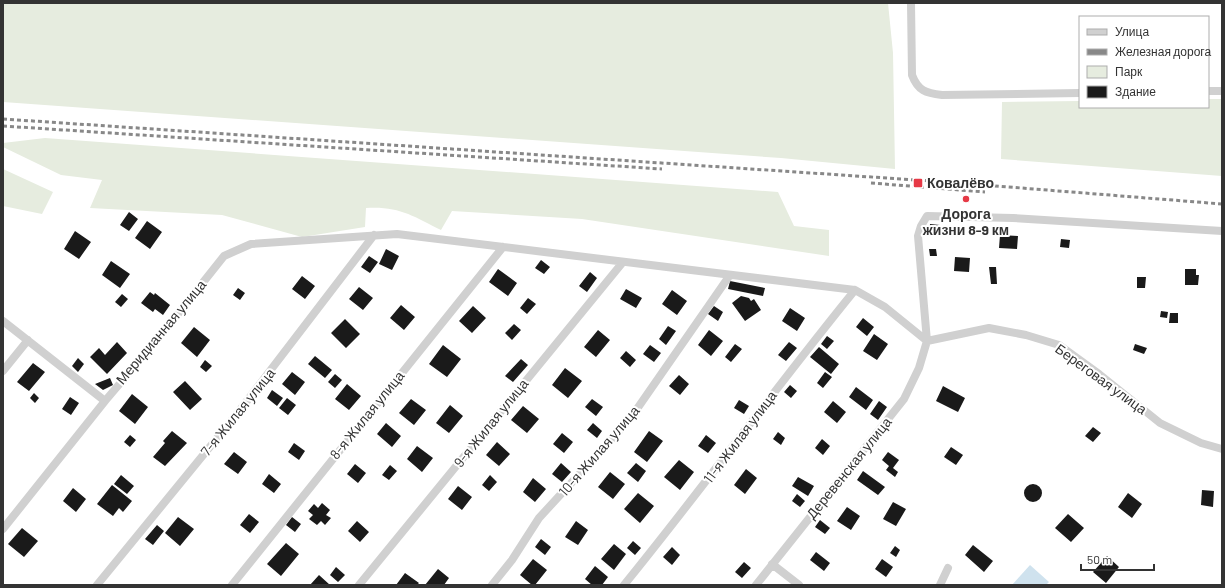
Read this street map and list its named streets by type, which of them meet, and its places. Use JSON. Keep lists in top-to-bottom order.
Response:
{
  "streets": {
    "street": [
      "Меридианная улица",
      "Береговая улица",
      "7-я Жилая улица",
      "8-я Жилая улица",
      "9-я Жилая улица",
      "11-я Жилая улица",
      "10-я Жилая улица",
      "Деревенская улица"
    ]
  },
  "crossings": [
    ["Меридианная улица", "7-я Жилая улица"],
    ["Меридианная улица", "8-я Жилая улица"],
    ["Меридианная улица", "9-я Жилая улица"],
    ["Меридианная улица", "11-я Жилая улица"],
    ["Меридианная улица", "10-я Жилая улица"],
    ["Береговая улица", "Деревенская улица"]
  ],
  "places": {
    "transit": ["Ковалёво"],
    "other": ["Дорога жизни 8-9 км"]
  },
  "legend": [
    "Улица",
    "Железная дорога",
    "Парк",
    "Здание"
  ],
  "scale_bar": "50 m"
}
